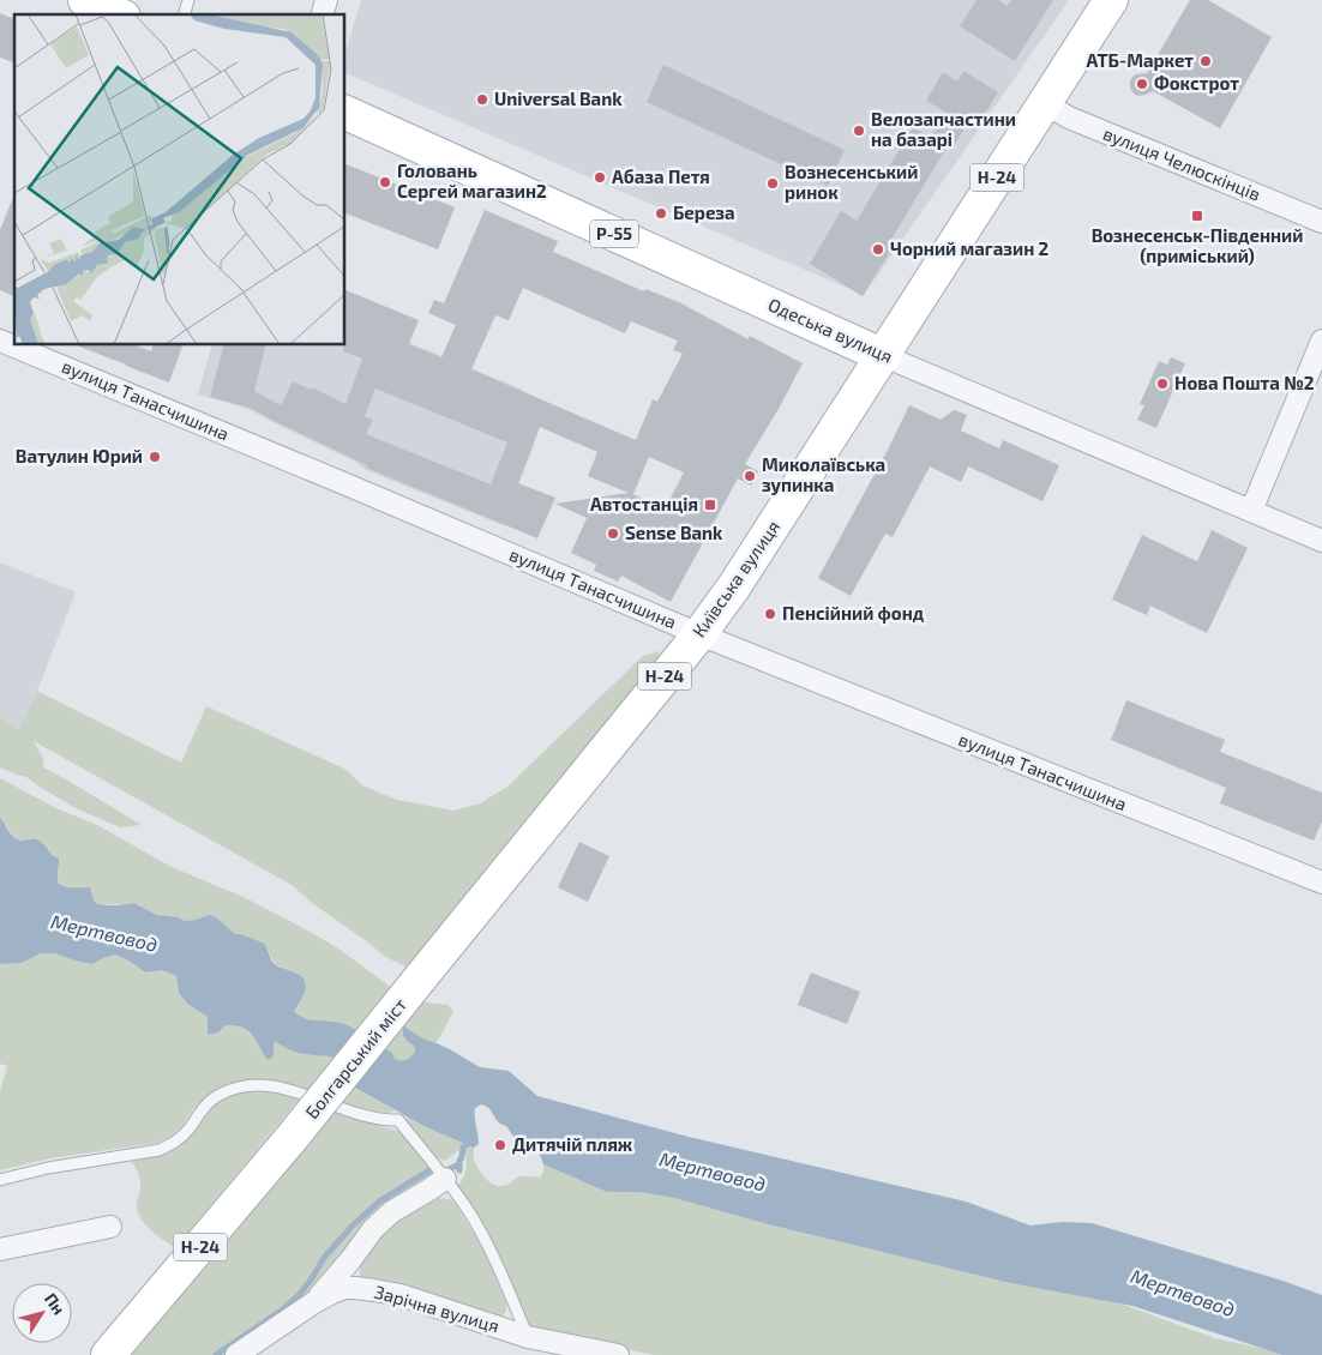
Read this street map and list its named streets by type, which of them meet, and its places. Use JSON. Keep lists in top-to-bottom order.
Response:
{
  "streets": {
    "main road": [
      "Н-24",
      "Р-55",
      "Одеська вулиця",
      "Київська вулиця",
      "Болгарський міст"
    ],
    "street": ["вулиця Челюскінців", "вулиця Танасчишина", "Зарічна вулиця"]
  },
  "crossings": [
    ["вулиця Челюскінців", "Київська вулиця"],
    ["Одеська вулиця", "Київська вулиця"],
    ["вулиця Танасчишина", "Київська вулиця"],
    ["Київська вулиця", "Болгарський міст"]
  ],
  "water": ["Мертвовод"],
  "places": {
    "other": [
      "АТБ-Маркет",
      "Фокстрот",
      "Universal Bank",
      "Велозапчастини на базарі",
      "Абаза Петя",
      "Головань Сергей магазин2",
      "Вознесенський ринок",
      "Береза",
      "Чорний магазин 2",
      "Нова Пошта №2",
      "Ватулин Юрий",
      "Миколаївська зупинка",
      "Sense Bank",
      "Пенсійний фонд",
      "Дитячій пляж"
    ],
    "transit": ["Вознесенськ-Південний (приміський)", "Автостанція"]
  },
  "north": "top right"
}
